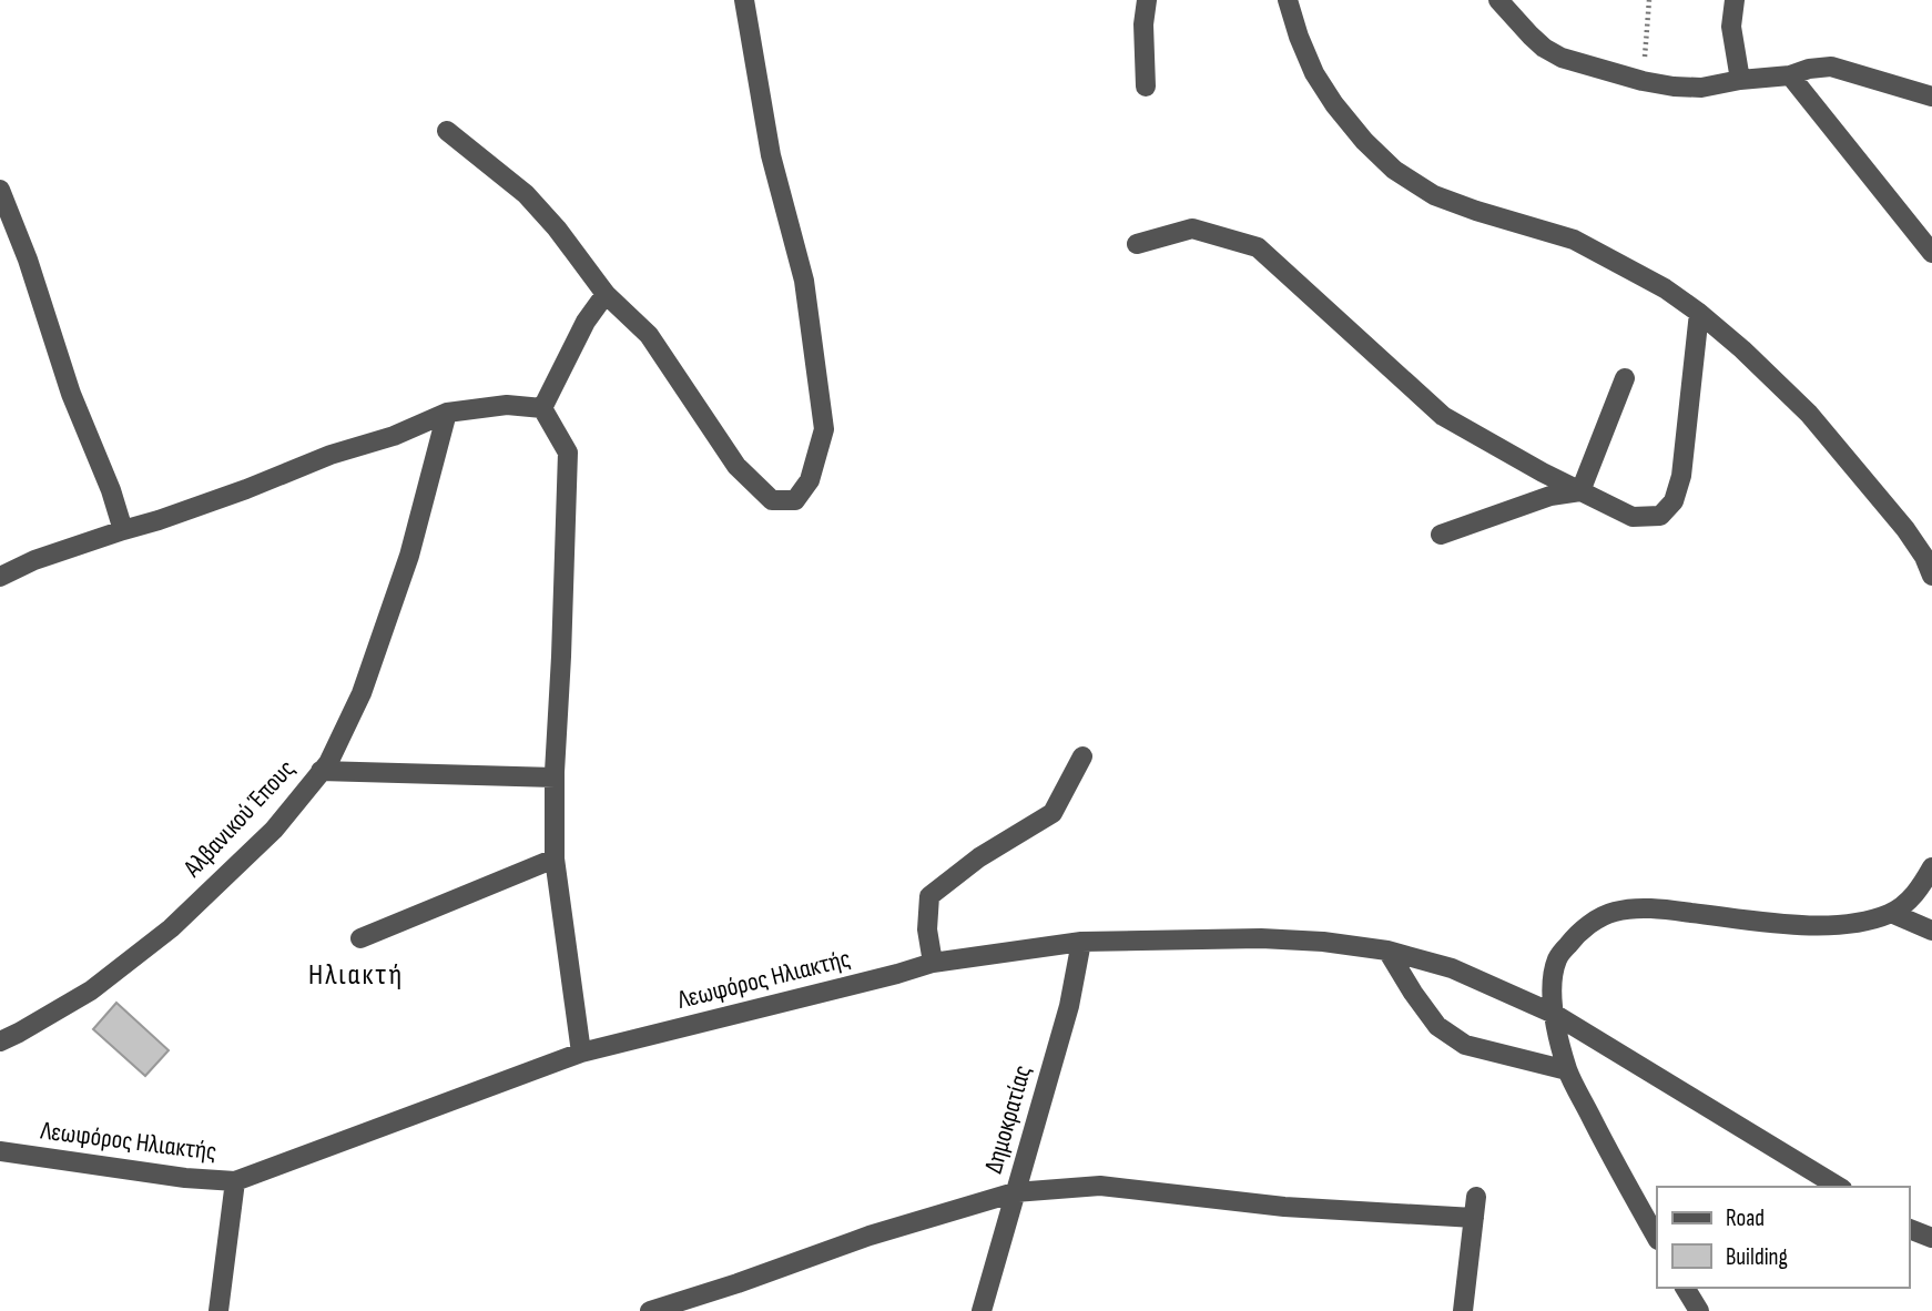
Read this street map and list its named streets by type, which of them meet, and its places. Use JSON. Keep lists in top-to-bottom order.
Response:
{
  "streets": {
    "street": ["Αλβανικού Έπους", "Λεωφόρος Ηλιακτής", "Δημοκρατίας"]
  },
  "crossings": [
    ["Λεωφόρος Ηλιακτής", "Δημοκρατίας"]
  ],
  "districts": ["Ηλιακτή"],
  "legend": ["Road", "Building"]
}
